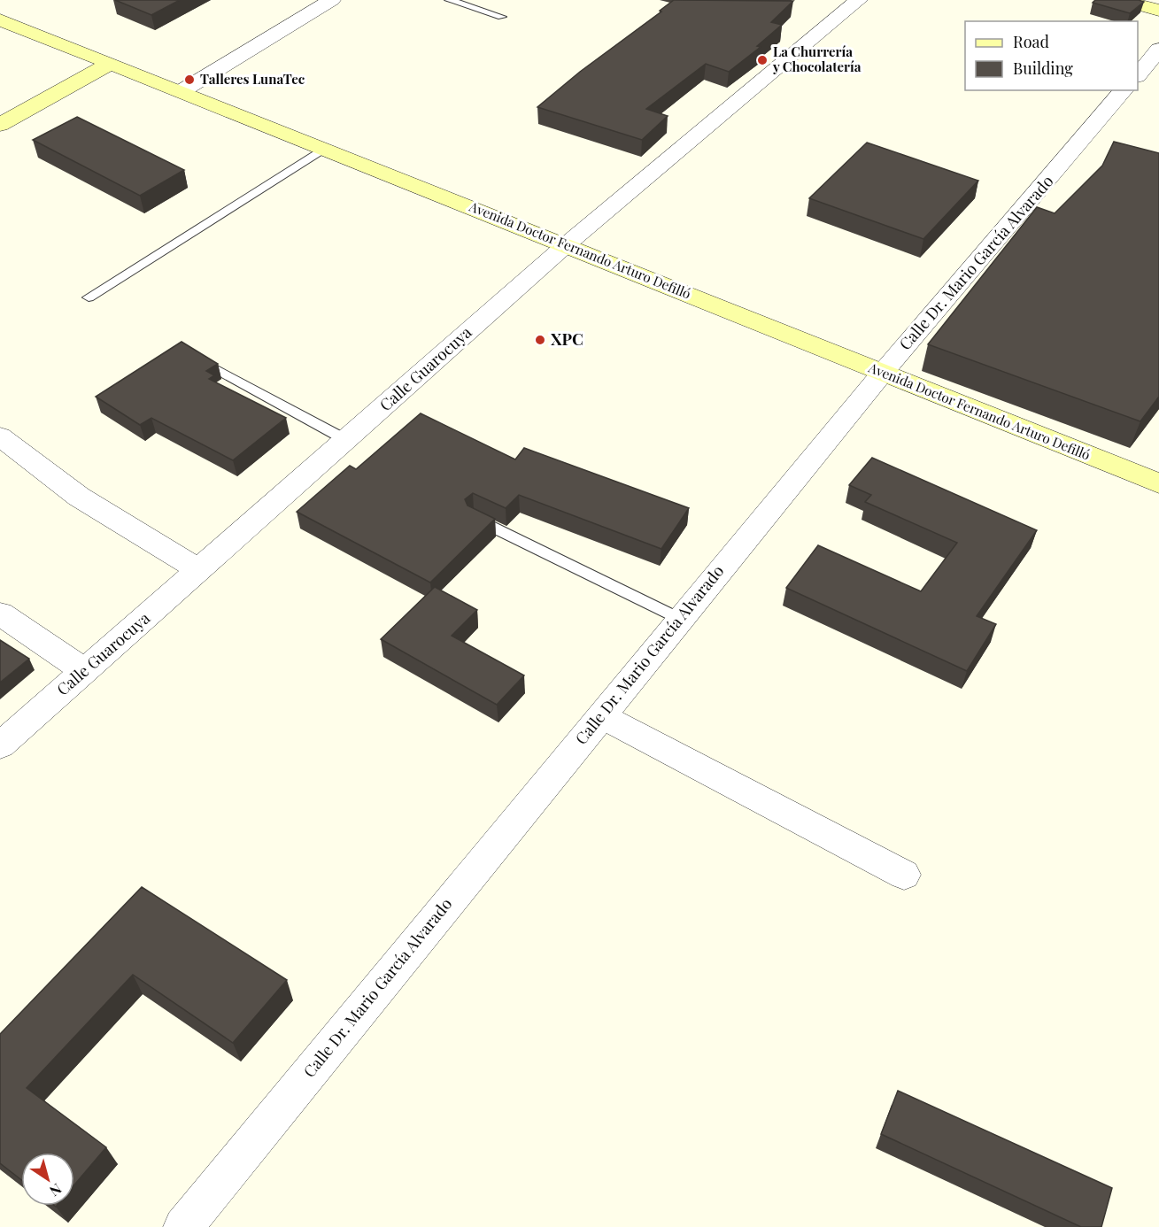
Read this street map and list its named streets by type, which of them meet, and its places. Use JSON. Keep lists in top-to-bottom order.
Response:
{
  "streets": {
    "street": ["Avenida Doctor Fernando Arturo Defilló", "Calle Dr. Mario García Alvarado", "Calle Guarocuya"]
  },
  "crossings": [
    ["Avenida Doctor Fernando Arturo Defilló", "Calle Dr. Mario García Alvarado"],
    ["Avenida Doctor Fernando Arturo Defilló", "Calle Guarocuya"]
  ],
  "places": ["La Churrería y Chocolatería", "Talleres LunaTec", "XPC"],
  "legend": ["Road", "Building"],
  "north": "bottom right"
}
